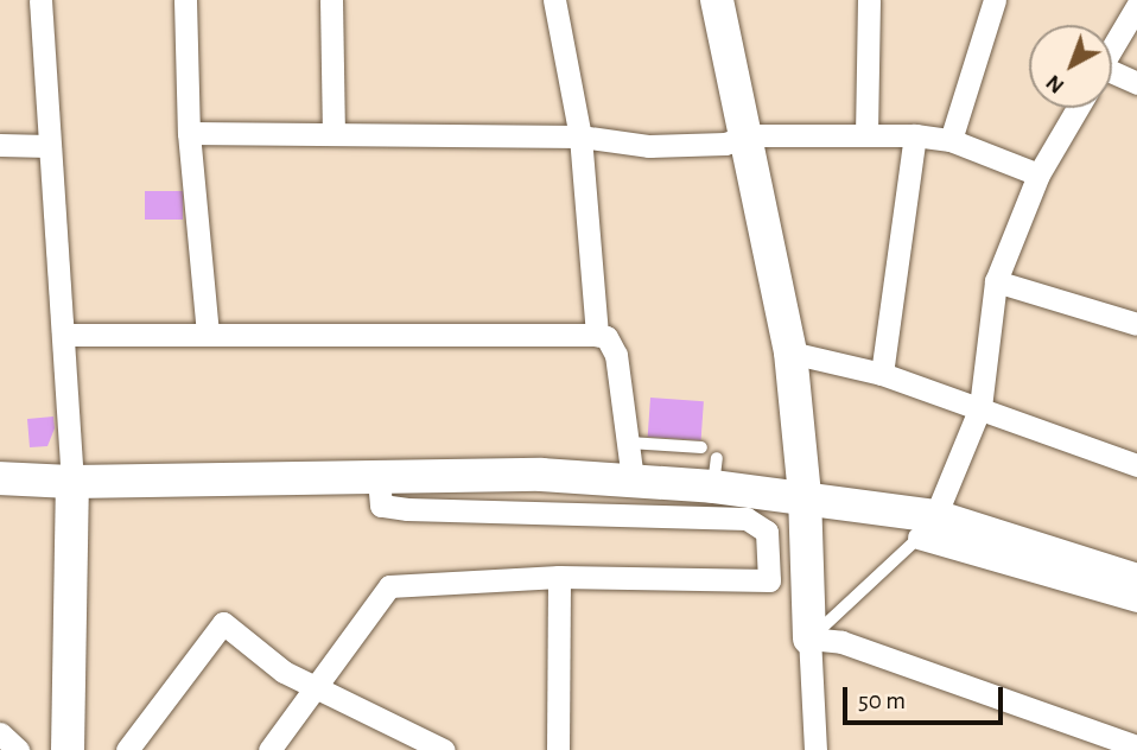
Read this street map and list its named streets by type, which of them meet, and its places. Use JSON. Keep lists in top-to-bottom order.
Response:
{
  "scale_bar": "50 m",
  "north": "bottom left"
}
